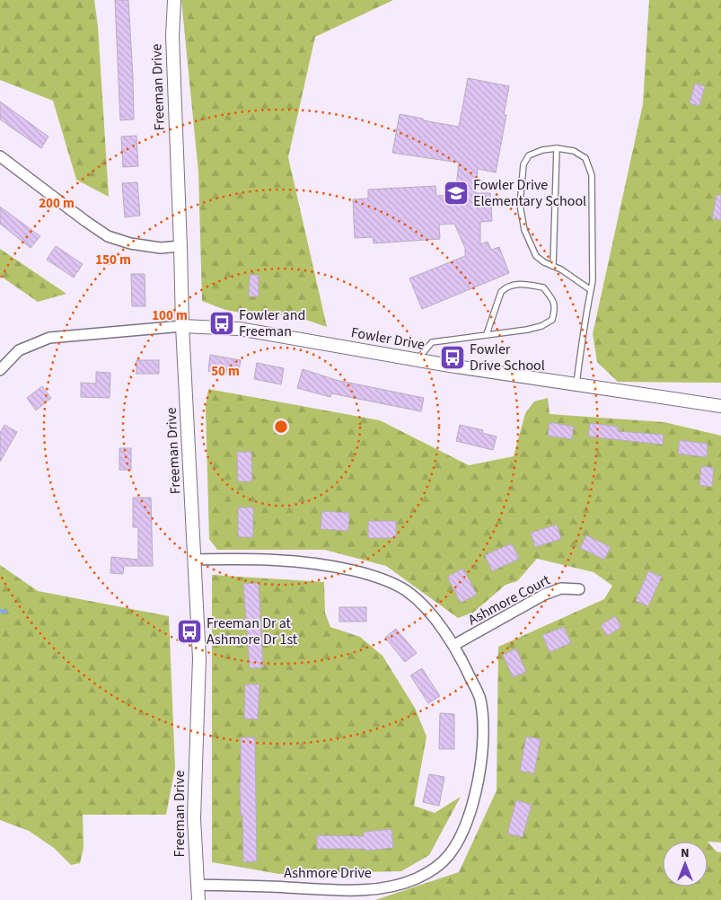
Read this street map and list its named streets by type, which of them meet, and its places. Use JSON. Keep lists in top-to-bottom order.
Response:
{
  "streets": {
    "street": [
      "Freeman Drive",
      "Fowler Drive",
      "Ashmore Court",
      "Ashmore Drive"
    ]
  },
  "crossings": [
    ["Freeman Drive", "Fowler Drive"],
    ["Freeman Drive", "Ashmore Drive"],
    ["Ashmore Court", "Ashmore Drive"]
  ],
  "places": {
    "school or university": ["Fowler Drive Elementary School"],
    "bus stop": ["Fowler and Freeman", "Fowler Drive School", "Freeman Dr at Ashmore Dr 1st"]
  },
  "north": "top",
  "rings": [
    "200 m",
    "150 m",
    "100 m",
    "50 m"
  ]
}
